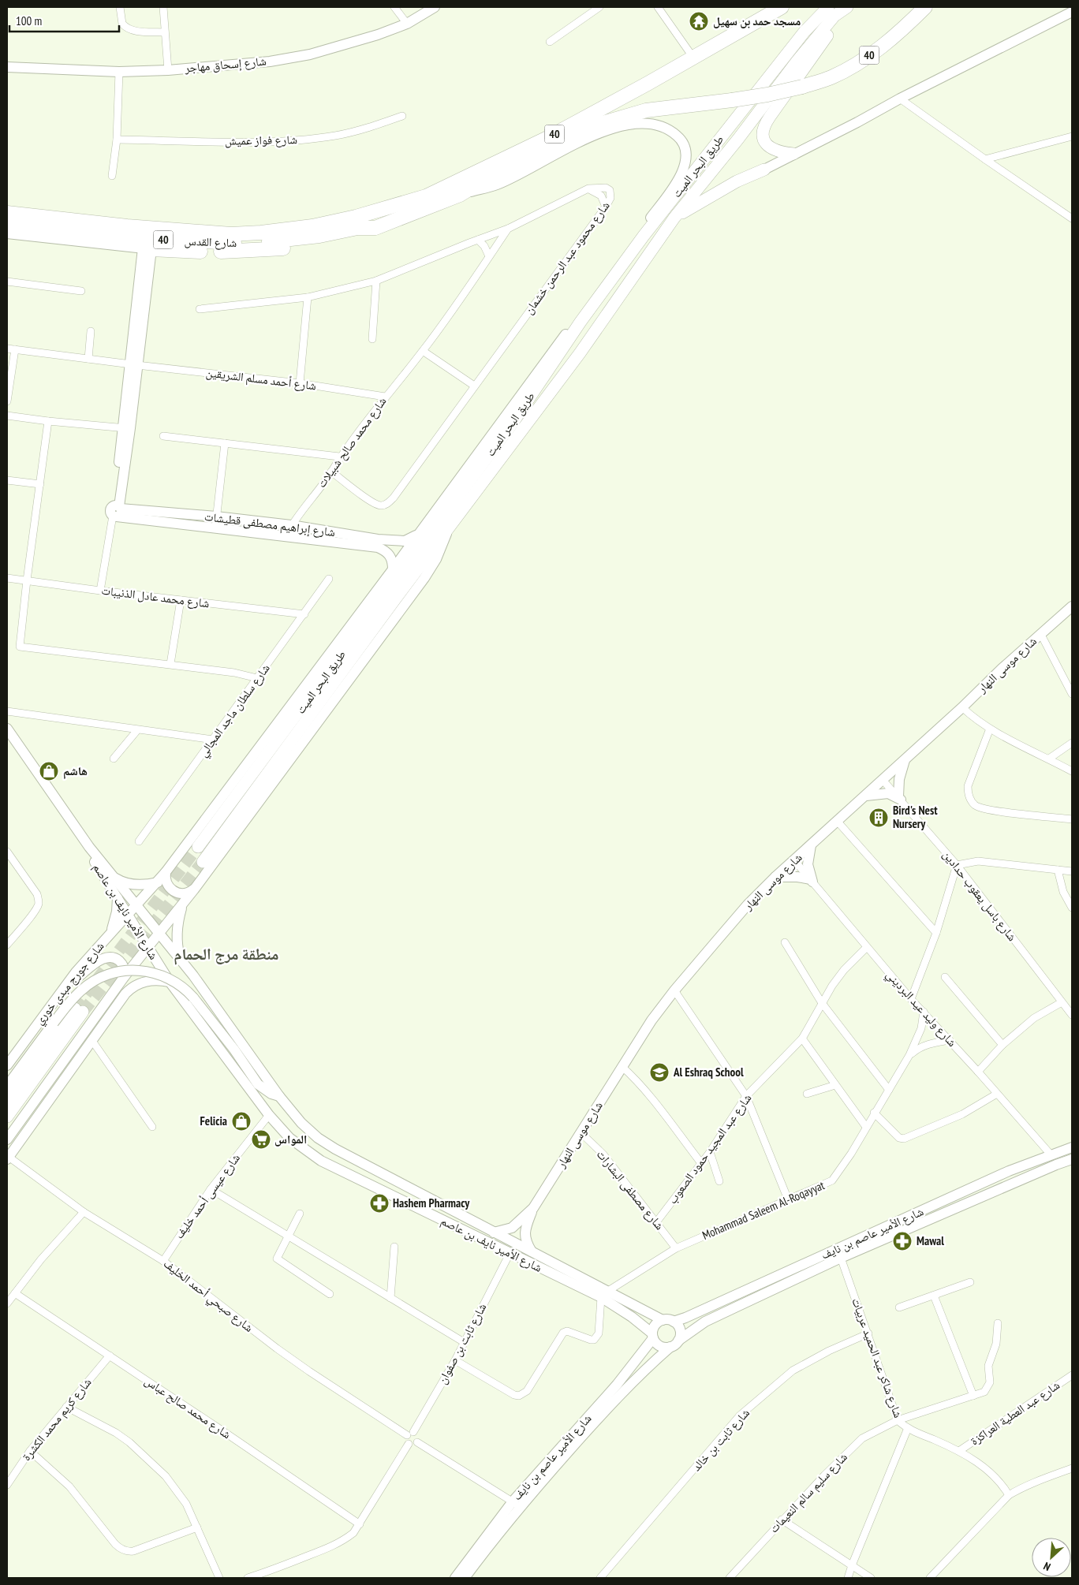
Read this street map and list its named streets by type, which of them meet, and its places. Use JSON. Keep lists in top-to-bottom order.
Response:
{
  "streets": {
    "highway": ["40", "شارع القدس"],
    "main road": ["طريق البحر الميت"],
    "street": [
      "شارع إسحاق مهاجر",
      "شارع فواز عميش",
      "شارع محمود عبد الرحمن خشمان",
      "شارع أحمد مسلم الشريقين",
      "شارع محمد صالح شبيلات",
      "شارع إبراهيم مصطفى قطيشات",
      "شارع محمد عادل الذنيبات",
      "شارع موسى النهار",
      "شارع سلطان ماجد المجالي",
      "شارع باسل يعقوب حدادين",
      "شارع الأمير نايف بن عاصم",
      "شارع جورج مبدى خوري",
      "شارع وليد عيد البرديني",
      "شارع عبد المجيد حمود الصعوب",
      "شارع مصطفى البشارات",
      "شارع عيسى أحمد خليف",
      "Mohammad Saleem Al-Roqayyat",
      "شارع الأمير عاصم بن نايف",
      "شارع صبحي أحمد الخليف",
      "شارع ثابت بن صفوان",
      "شارع شاكر عبد الحميد عربيات",
      "شارع محمد صالح عباس",
      "شارع عبد العطية العراكزة",
      "شارع كريم محمد الكشرة",
      "شارع ثابت بن خالد",
      "شارع سليم سالم النعيمات"
    ]
  },
  "crossings": [
    ["40", "طريق البحر الميت"],
    ["40", "شارع القدس"],
    ["طريق البحر الميت", "شارع إبراهيم مصطفى قطيشات"],
    ["طريق البحر الميت", "شارع الأمير نايف بن عاصم"],
    ["طريق البحر الميت", "شارع جورج مبدى خوري"],
    ["شارع محمود عبد الرحمن خشمان", "شارع محمد صالح شبيلات"],
    ["شارع أحمد مسلم الشريقين", "شارع محمد صالح شبيلات"],
    ["شارع محمد صالح شبيلات", "شارع إبراهيم مصطفى قطيشات"],
    ["شارع محمد عادل الذنيبات", "شارع سلطان ماجد المجالي"],
    ["شارع موسى النهار", "شارع باسل يعقوب حدادين"],
    ["شارع موسى النهار", "شارع الأمير نايف بن عاصم"],
    ["شارع موسى النهار", "شارع وليد عيد البرديني"],
    ["شارع موسى النهار", "شارع مصطفى البشارات"],
    ["شارع الأمير نايف بن عاصم", "شارع جورج مبدى خوري"],
    ["شارع الأمير نايف بن عاصم", "شارع عيسى أحمد خليف"],
    ["شارع الأمير نايف بن عاصم", "Mohammad Saleem Al-Roqayyat"],
    ["شارع الأمير نايف بن عاصم", "شارع الأمير عاصم بن نايف"],
    ["شارع الأمير نايف بن عاصم", "شارع ثابت بن صفوان"],
    ["شارع وليد عيد البرديني", "شارع عبد المجيد حمود الصعوب"],
    ["شارع وليد عيد البرديني", "Mohammad Saleem Al-Roqayyat"],
    ["شارع وليد عيد البرديني", "شارع الأمير عاصم بن نايف"],
    ["شارع عبد المجيد حمود الصعوب", "شارع مصطفى البشارات"],
    ["شارع مصطفى البشارات", "Mohammad Saleem Al-Roqayyat"],
    ["شارع عيسى أحمد خليف", "شارع صبحي أحمد الخليف"],
    ["شارع الأمير عاصم بن نايف", "شارع شاكر عبد الحميد عربيات"],
    ["شارع صبحي أحمد الخليف", "شارع ثابت بن صفوان"],
    ["شارع شاكر عبد الحميد عربيات", "شارع عبد العطية العراكزة"],
    ["شارع شاكر عبد الحميد عربيات", "شارع ثابت بن خالد"],
    ["شارع شاكر عبد الحميد عربيات", "شارع سليم سالم النعيمات"],
    ["شارع محمد صالح عباس", "شارع كريم محمد الكشرة"]
  ],
  "districts": ["منطقة مرج الحمام"],
  "places": {
    "temple": ["مسجد حمد بن سهيل"],
    "shop": ["هاشم", "Felicia"],
    "building": ["Bird's Nest Nursery"],
    "school or university": ["Al Eshraq School"],
    "supermarket": ["المواس"],
    "pharmacy": ["Hashem Pharmacy", "Mawal"]
  },
  "scale_bar": "100 m",
  "north": "bottom left"
}
